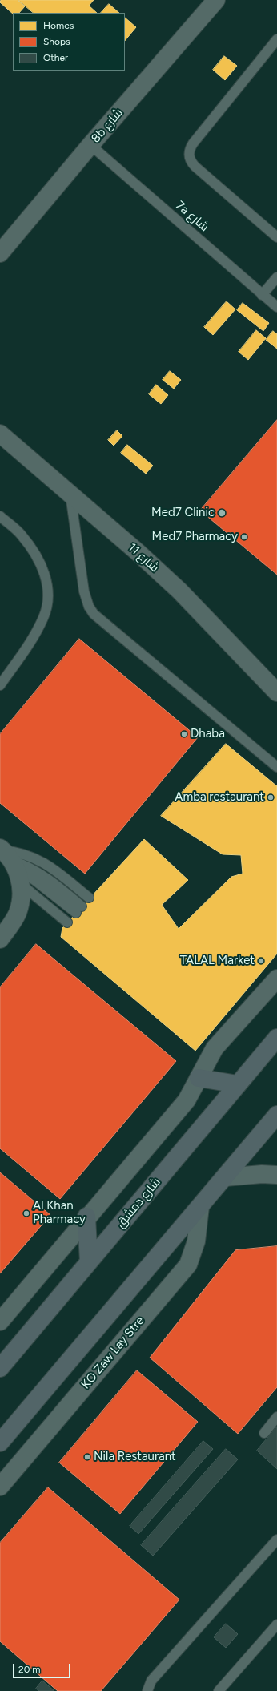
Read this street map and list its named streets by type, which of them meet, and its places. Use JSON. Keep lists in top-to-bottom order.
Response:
{
  "streets": {
    "main road": ["شارع دمشق"],
    "street": ["8b شارع", "شارع 11", "KO Zaw Lay Stre"],
    "lane": ["7a شارع"]
  },
  "crossings": [
    ["8b شارع", "7a شارع"]
  ],
  "places": [
    "Med7 Clinic",
    "Med7 Pharmacy",
    "Dhaba",
    "Amba restaurant",
    "TALAL Market",
    "Al Khan Pharmacy",
    "Nila Restaurant"
  ],
  "legend": ["Homes", "Shops", "Other"],
  "scale_bar": "20 m"
}
